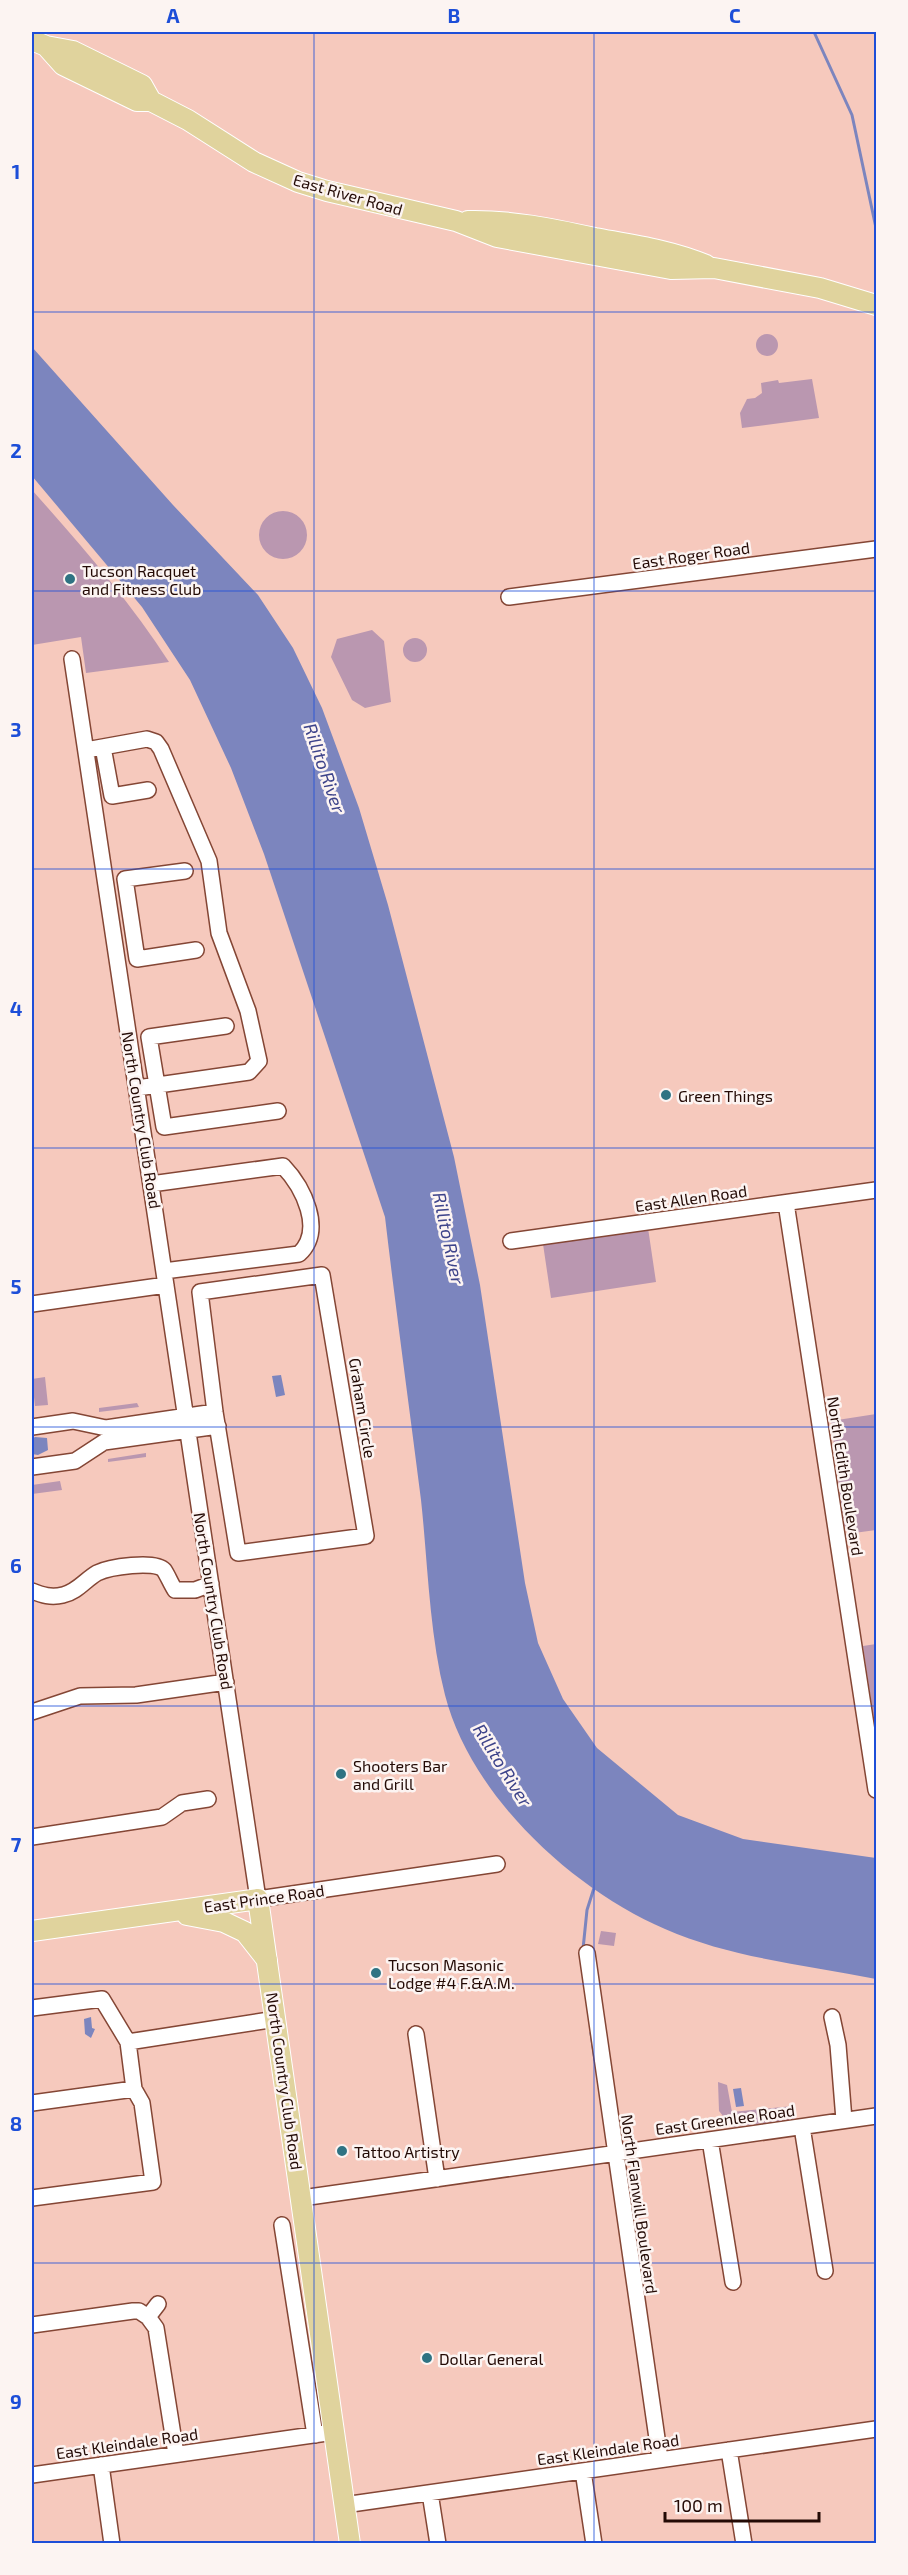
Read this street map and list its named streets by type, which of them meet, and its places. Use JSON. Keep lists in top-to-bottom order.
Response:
{
  "streets": {
    "main road": ["East River Road", "North Country Club Road", "East Prince Road"],
    "street": [
      "East Roger Road",
      "East Allen Road",
      "Graham Circle",
      "North Edith Boulevard",
      "East Greenlee Road",
      "North Flanwill Boulevard",
      "East Kleindale Road"
    ]
  },
  "crossings": [
    ["North Country Club Road", "East Prince Road"],
    ["North Country Club Road", "East Greenlee Road"],
    ["North Country Club Road", "East Kleindale Road"],
    ["East Allen Road", "North Edith Boulevard"],
    ["East Greenlee Road", "North Flanwill Boulevard"],
    ["North Flanwill Boulevard", "East Kleindale Road"]
  ],
  "water": ["Rillito River"],
  "places": [
    "Tucson Racquet and Fitness Club",
    "Green Things",
    "Shooters Bar and Grill",
    "Tucson Masonic Lodge #4 F.&A.M.",
    "Tattoo Artistry",
    "Dollar General"
  ],
  "scale_bar": "100 m",
  "grid": {
    "columns": ["A", "B", "C"],
    "rows": [
      "1",
      "2",
      "3",
      "4",
      "5",
      "6",
      "7",
      "8",
      "9"
    ]
  }
}
